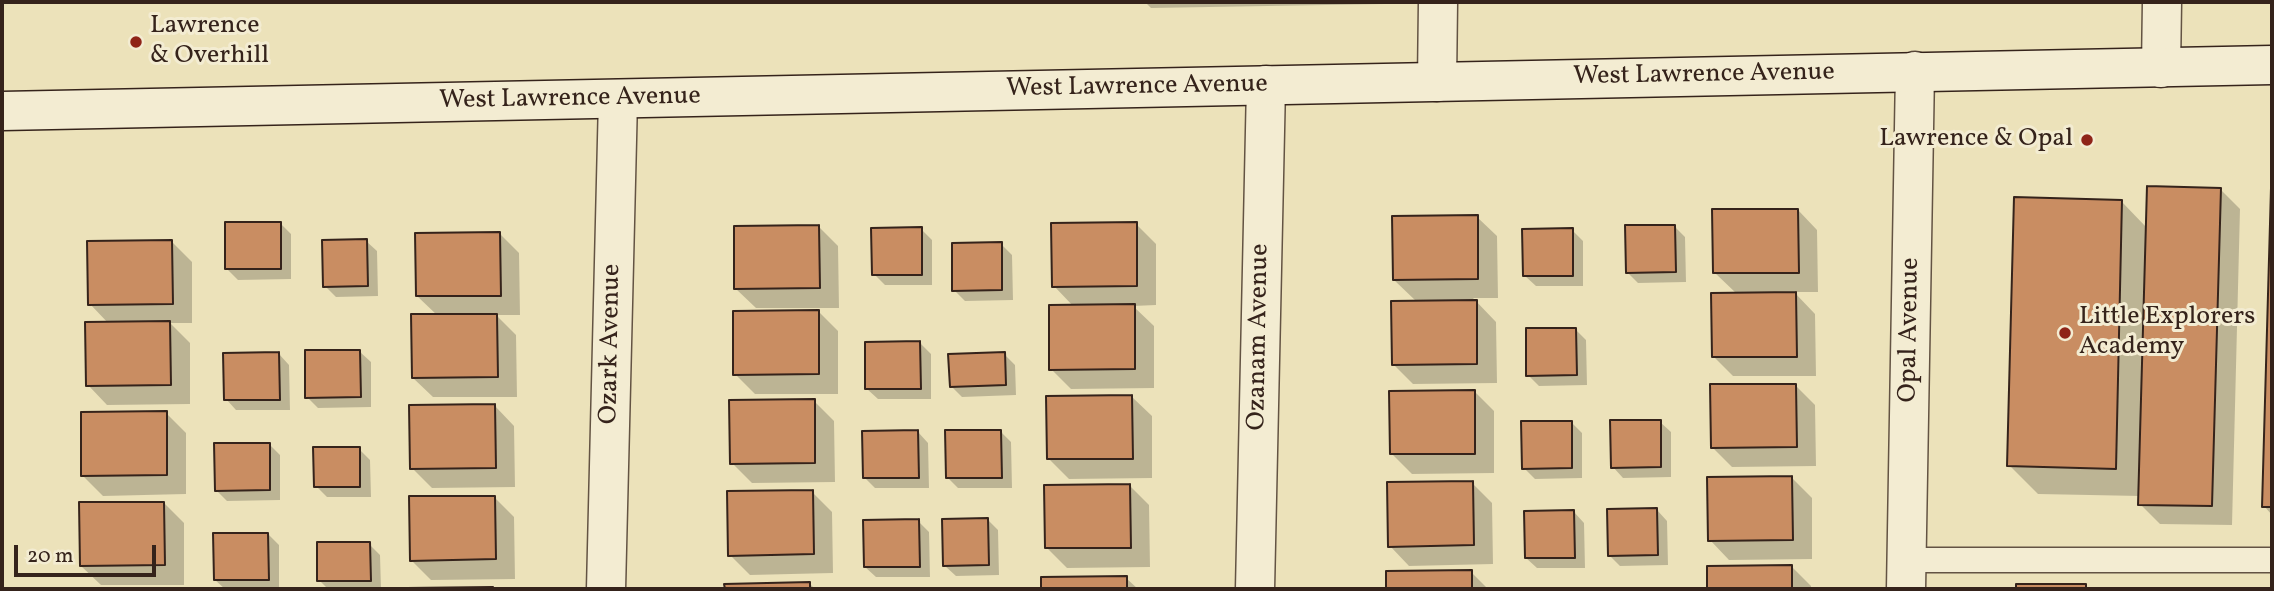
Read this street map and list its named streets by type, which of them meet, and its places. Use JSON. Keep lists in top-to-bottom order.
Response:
{
  "streets": {
    "main road": [
      "West Lawrence Avenue",
      "Opal Avenue",
      "Ozanam Avenue",
      "Ozark Avenue"
    ]
  },
  "crossings": [
    ["West Lawrence Avenue", "Opal Avenue"],
    ["West Lawrence Avenue", "Ozanam Avenue"],
    ["West Lawrence Avenue", "Ozark Avenue"]
  ],
  "places": ["Lawrence & Overhill", "Lawrence & Opal", "Little Explorers Academy"],
  "scale_bar": "20 m"
}
